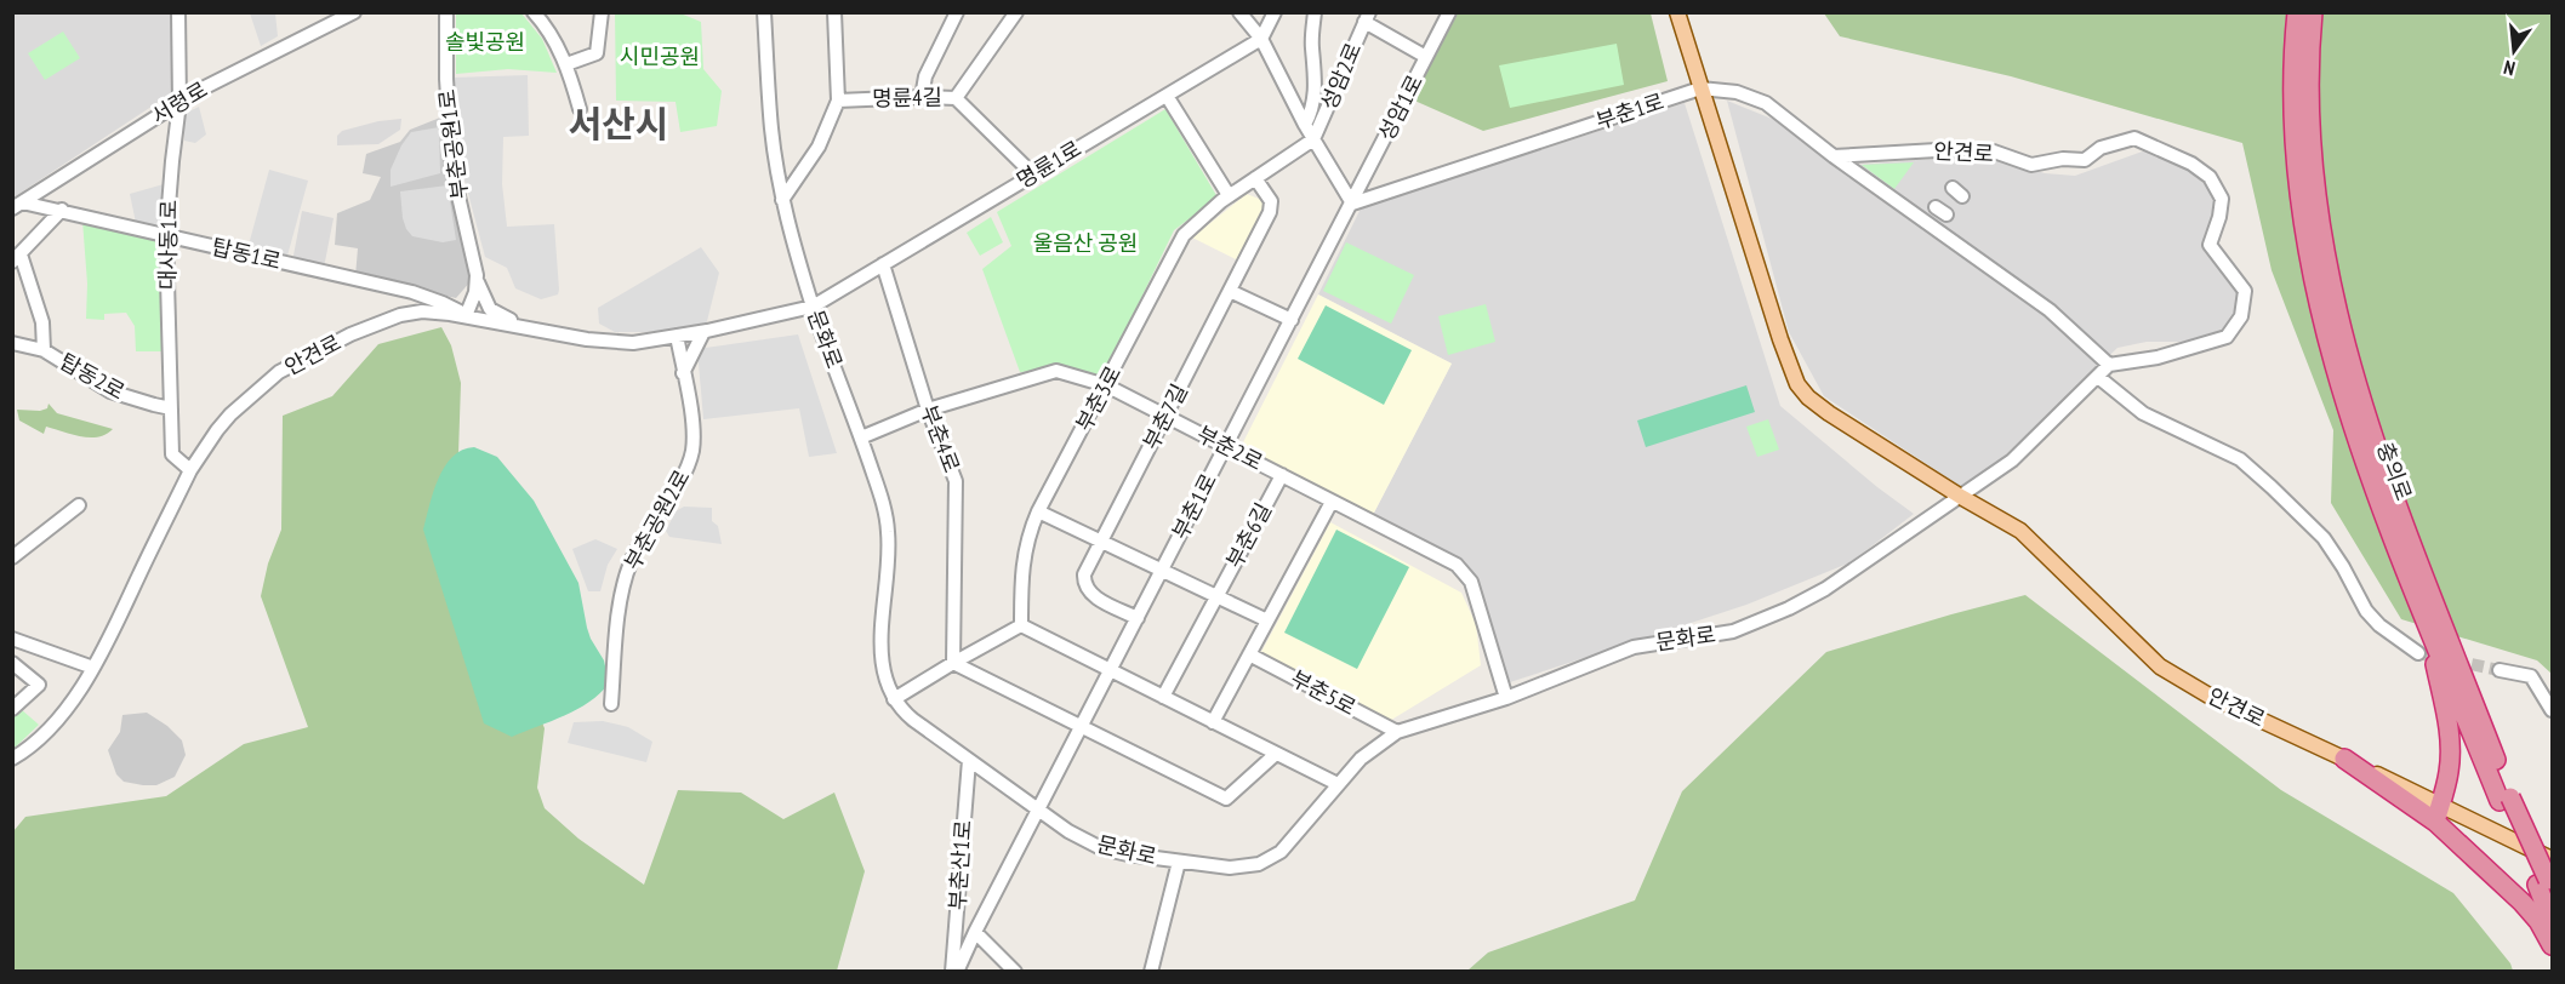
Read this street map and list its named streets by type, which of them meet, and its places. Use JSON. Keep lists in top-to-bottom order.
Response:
{
  "streets": {
    "highway": ["충의로"],
    "main road": ["안견로"],
    "street": [
      "성암2로",
      "명륜4길",
      "서령로",
      "성암1로",
      "부춘1로",
      "부춘공원1로",
      "명륜1로",
      "대사동1로",
      "탑동1로",
      "문화로",
      "탑동2로",
      "부춘3로",
      "부춘7길",
      "부춘4로",
      "부춘2로",
      "부춘공원2로",
      "부춘6길",
      "부춘5로",
      "부춘산1로"
    ]
  },
  "crossings": [
    ["성암2로", "부춘3로"],
    ["명륜4길", "명륜1로"],
    ["서령로", "대사동1로"],
    ["서령로", "탑동1로"],
    ["성암1로", "부춘1로"],
    ["부춘1로", "안견로"],
    ["부춘1로", "문화로"],
    ["부춘1로", "부춘7길"],
    ["부춘1로", "부춘2로"],
    ["부춘1로", "부춘산1로"],
    ["부춘공원1로", "안견로"],
    ["부춘공원1로", "탑동1로"],
    ["안견로", "명륜1로"],
    ["안견로", "대사동1로"],
    ["안견로", "탑동1로"],
    ["안견로", "문화로"],
    ["안견로", "부춘공원2로"],
    ["명륜1로", "문화로"],
    ["명륜1로", "부춘4로"],
    ["대사동1로", "탑동1로"],
    ["대사동1로", "탑동2로"],
    ["문화로", "부춘2로"],
    ["문화로", "부춘5로"],
    ["문화로", "부춘산1로"],
    ["부춘3로", "부춘7길"],
    ["부춘3로", "부춘2로"],
    ["부춘7길", "부춘2로"],
    ["부춘4로", "부춘2로"],
    ["부춘2로", "부춘6길"]
  ],
  "districts": ["서산시"],
  "parks": ["솔빛공원", "시민공원", "울음산 공원"],
  "north": "bottom"
}
